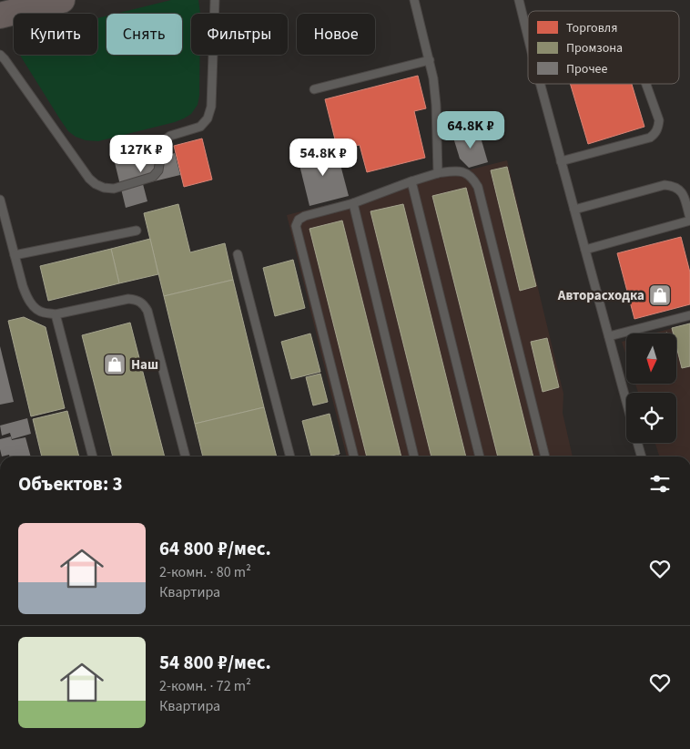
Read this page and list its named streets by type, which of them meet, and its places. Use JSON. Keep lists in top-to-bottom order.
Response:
{
  "places": {
    "shop": ["Авторасходка", "Наш"]
  },
  "legend": ["Торговля", "Промзона", "Прочее"],
  "north": "bottom",
  "page": {
    "chip": [
      "Купить",
      "Снять",
      "Фильтры",
      "Новое"
    ],
    "price": ["64.8K ₽", "127K ₽", "54.8K ₽"],
    "heading": "Объектов: 3",
    "list": [
      {
        "name": "64 800 ₽/мес.",
        "note": "2-комн. · 80 m² · Квартира"
      },
      {
        "name": "54 800 ₽/мес.",
        "note": "2-комн. · 72 m² · Квартира"
      }
    ]
  }
}
